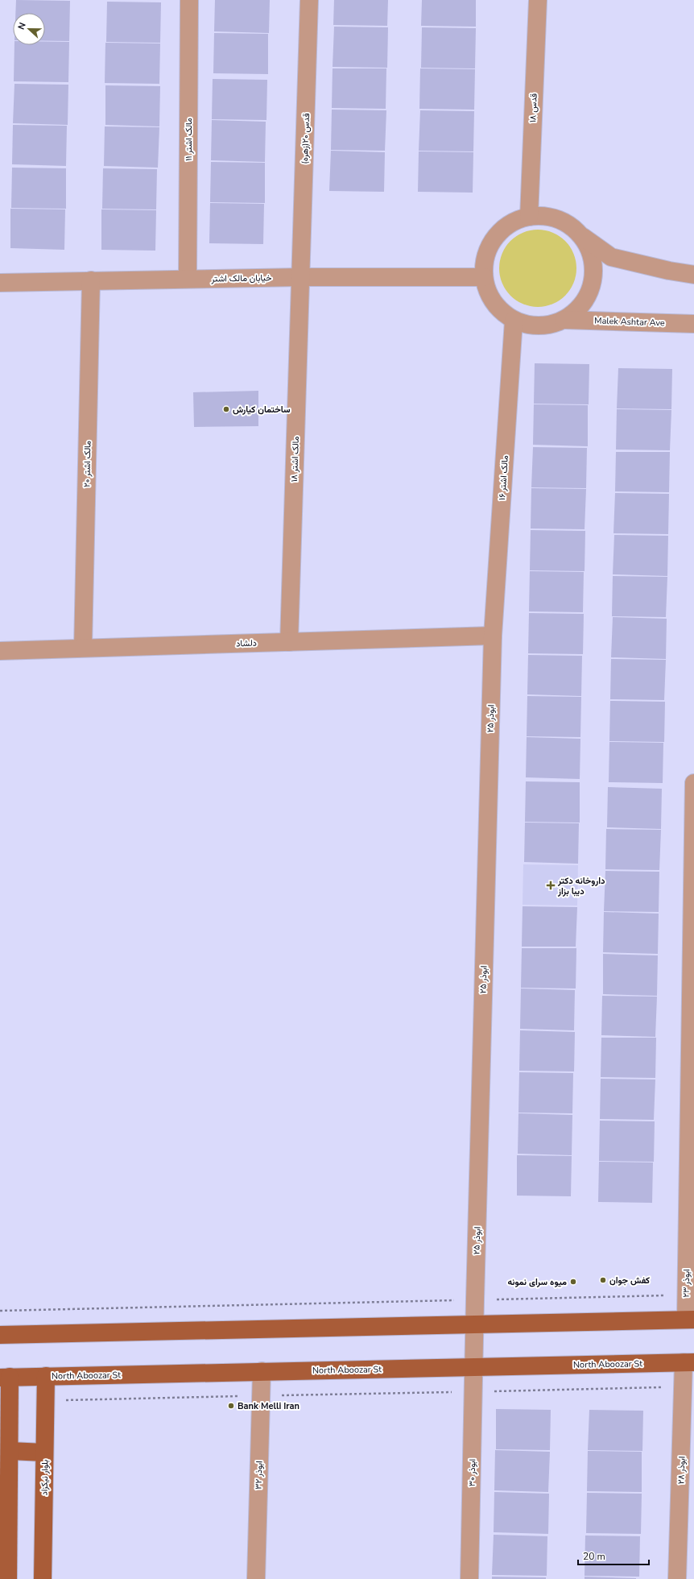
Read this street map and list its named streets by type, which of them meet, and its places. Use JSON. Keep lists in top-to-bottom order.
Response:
{
  "streets": {
    "main road": ["North Aboozar St", "بلوار نیکزاد"],
    "street": [
      "قدس ۱۸",
      "قدس ۲۰(زهره)",
      "مالک اشتر ۱۱",
      "خیابان مالک اشتر",
      "Malek Ashtar Ave",
      "مالک اشتر ۱۸",
      "مالک اشتر ۲۰",
      "مالک اشتر ۱۶",
      "دلشاد",
      "ابوذر ۲۵",
      "ابوذر ۲۳",
      "ابوذر ۲۸",
      "ابوذر ۳۰",
      "ابوذر ۳۲"
    ]
  },
  "crossings": [
    ["قدس ۱۸", "خیابان مالک اشتر"],
    ["قدس ۱۸", "Malek Ashtar Ave"],
    ["قدس ۱۸", "مالک اشتر ۱۶"],
    ["قدس ۲۰(زهره)", "خیابان مالک اشتر"],
    ["قدس ۲۰(زهره)", "مالک اشتر ۱۸"],
    ["مالک اشتر ۱۱", "خیابان مالک اشتر"],
    ["خیابان مالک اشتر", "Malek Ashtar Ave"],
    ["خیابان مالک اشتر", "مالک اشتر ۱۸"],
    ["خیابان مالک اشتر", "مالک اشتر ۲۰"],
    ["خیابان مالک اشتر", "مالک اشتر ۱۶"],
    ["Malek Ashtar Ave", "مالک اشتر ۱۶"],
    ["مالک اشتر ۱۸", "دلشاد"],
    ["مالک اشتر ۲۰", "دلشاد"],
    ["مالک اشتر ۱۶", "دلشاد"],
    ["مالک اشتر ۱۶", "ابوذر ۲۵"],
    ["دلشاد", "ابوذر ۲۵"],
    ["ابوذر ۲۵", "North Aboozar St"],
    ["ابوذر ۲۵", "ابوذر ۳۰"],
    ["North Aboozar St", "ابوذر ۲۸"],
    ["North Aboozar St", "ابوذر ۳۰"],
    ["North Aboozar St", "ابوذر ۳۲"],
    ["North Aboozar St", "بلوار نیکزاد"]
  ],
  "places": {
    "other": [
      "ساختمان کیارش",
      "کفش جوان",
      "میوه سرای نمونه",
      "Bank Melli Iran"
    ],
    "health": ["داروخانه دکتر دیبا بزاز"]
  },
  "scale_bar": "20 m",
  "north": "left"
}
